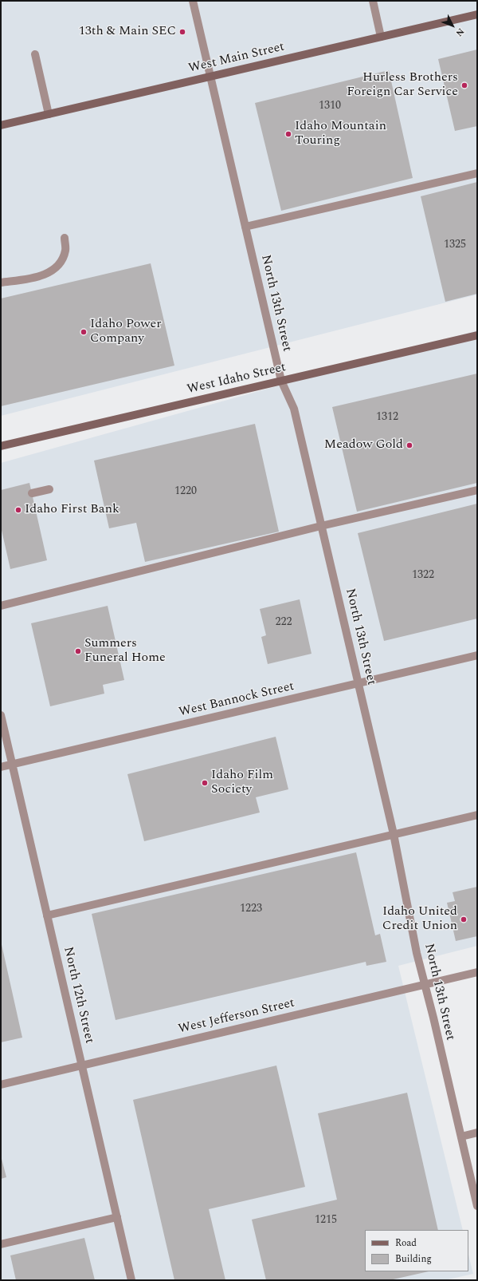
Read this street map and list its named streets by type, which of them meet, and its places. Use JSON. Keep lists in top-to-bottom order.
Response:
{
  "streets": {
    "main road": ["West Main Street", "West Idaho Street"],
    "street": [
      "North 13th Street",
      "West Bannock Street",
      "North 12th Street",
      "West Jefferson Street"
    ]
  },
  "crossings": [
    ["West Main Street", "North 13th Street"],
    ["North 13th Street", "West Idaho Street"],
    ["North 13th Street", "West Bannock Street"],
    ["North 13th Street", "West Jefferson Street"],
    ["West Bannock Street", "North 12th Street"],
    ["North 12th Street", "West Jefferson Street"]
  ],
  "places": [
    "13th & Main SEC",
    "Hurless Brothers Foreign Car Service",
    "Idaho Mountain Touring",
    "Idaho Power Company",
    "Meadow Gold",
    "Idaho First Bank",
    "Summers Funeral Home",
    "Idaho Film Society",
    "Idaho United Credit Union"
  ],
  "house_numbers": [
    "1310",
    "1325",
    "1312",
    "1220",
    "1322",
    "222",
    "1223",
    "1215"
  ],
  "legend": ["Road", "Building"],
  "north": "bottom right"
}
